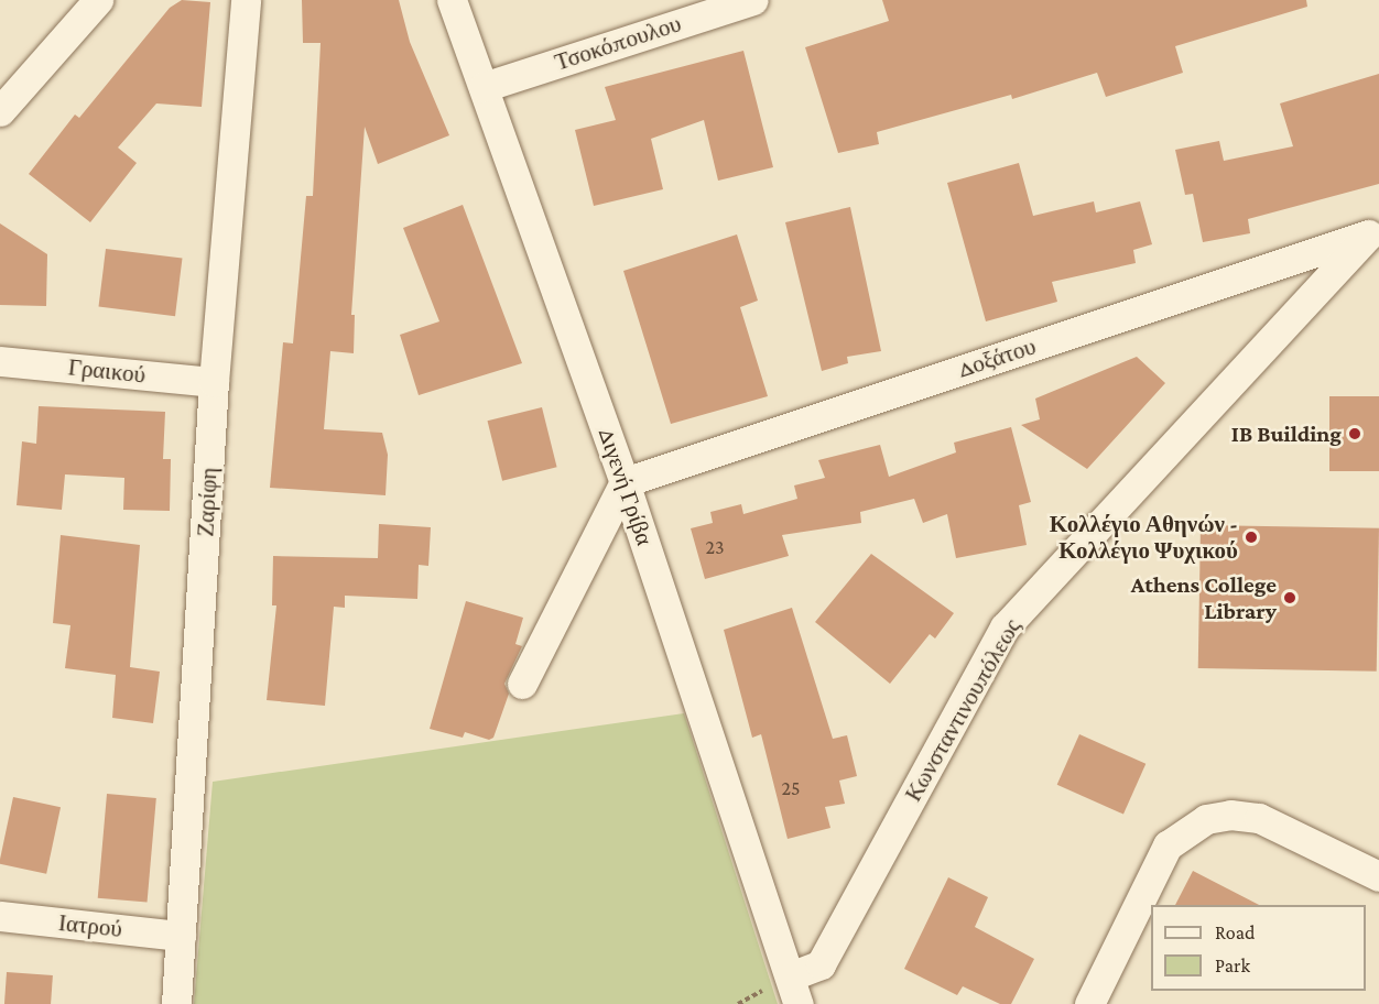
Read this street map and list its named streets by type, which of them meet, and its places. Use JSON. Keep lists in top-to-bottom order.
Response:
{
  "streets": {
    "street": [
      "Τσοκόπουλου",
      "Δοξάτου",
      "Γραικού",
      "Διγενή Γρίβα",
      "Ζαρίφη",
      "Κωνσταντινουπόλεως",
      "Ιατρού"
    ]
  },
  "crossings": [
    ["Τσοκόπουλου", "Διγενή Γρίβα"],
    ["Δοξάτου", "Διγενή Γρίβα"],
    ["Δοξάτου", "Κωνσταντινουπόλεως"],
    ["Γραικού", "Ζαρίφη"],
    ["Διγενή Γρίβα", "Κωνσταντινουπόλεως"],
    ["Ζαρίφη", "Ιατρού"]
  ],
  "places": ["IB Building", "Κολλέγιο Αθηνών - Κολλέγιο Ψυχικού", "Athens College Library"],
  "house_numbers": ["23", "25"],
  "legend": ["Road", "Park"]
}
